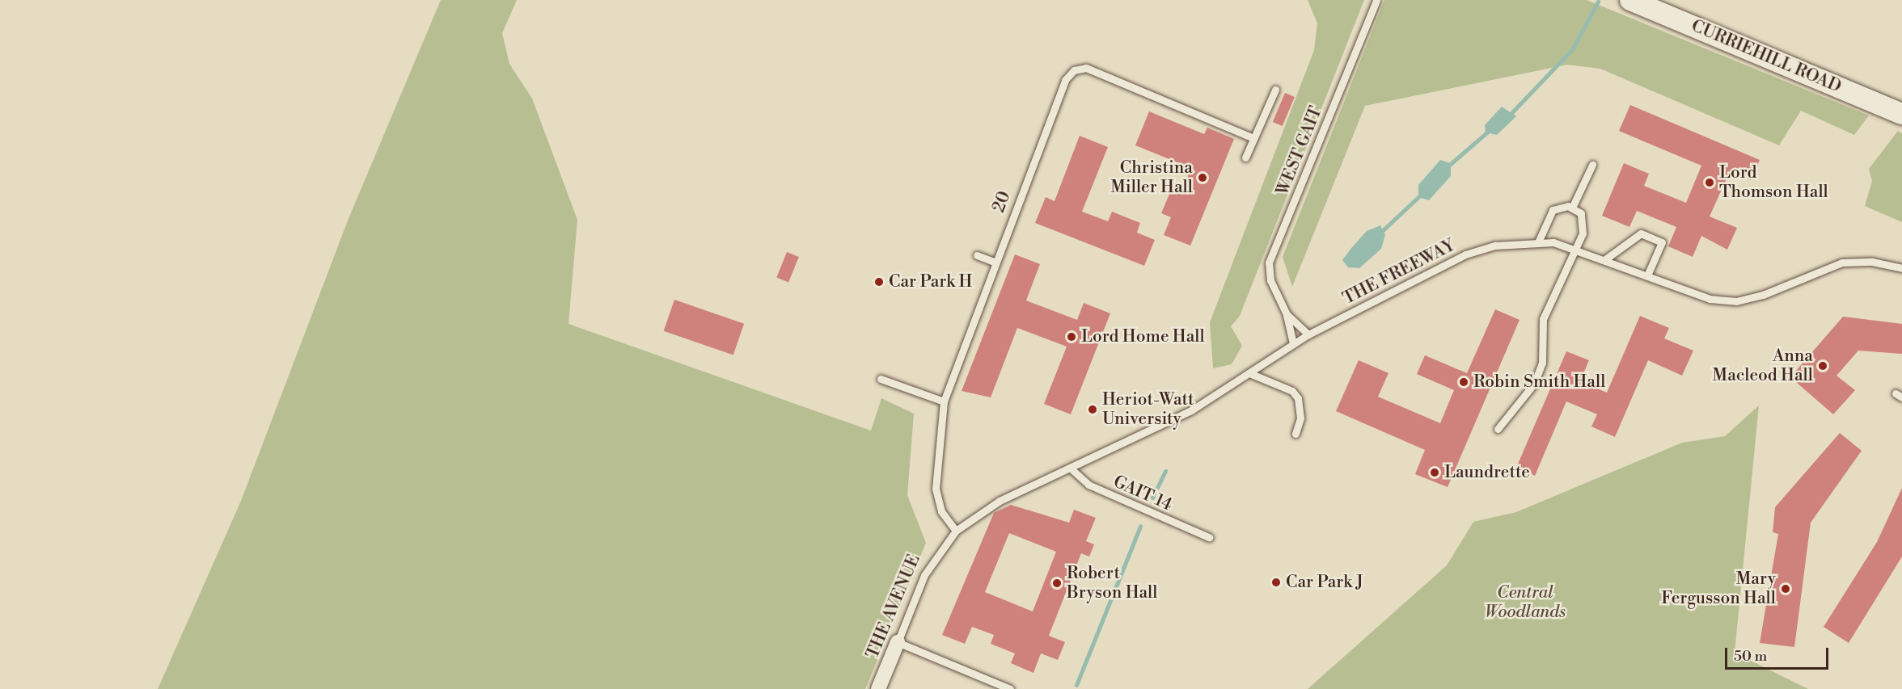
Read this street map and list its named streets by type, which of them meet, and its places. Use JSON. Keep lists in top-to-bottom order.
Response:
{
  "streets": {
    "street": ["CURRIEHILL ROAD", "THE AVENUE"],
    "lane": [
      "WEST GAIT",
      "20",
      "THE FREEWAY",
      "GAIT 14"
    ]
  },
  "crossings": [
    ["WEST GAIT", "THE FREEWAY"],
    ["20", "THE AVENUE"],
    ["GAIT 14", "THE AVENUE"]
  ],
  "parks": ["Central Woodlands"],
  "places": [
    "Christina Miller Hall",
    "Lord Thomson Hall",
    "Car Park H",
    "Lord Home Hall",
    "Anna Macleod Hall",
    "Robin Smith Hall",
    "Heriot-Watt University",
    "Laundrette",
    "Car Park J",
    "Robert Bryson Hall",
    "Mary Fergusson Hall"
  ],
  "scale_bar": "50 m"
}
